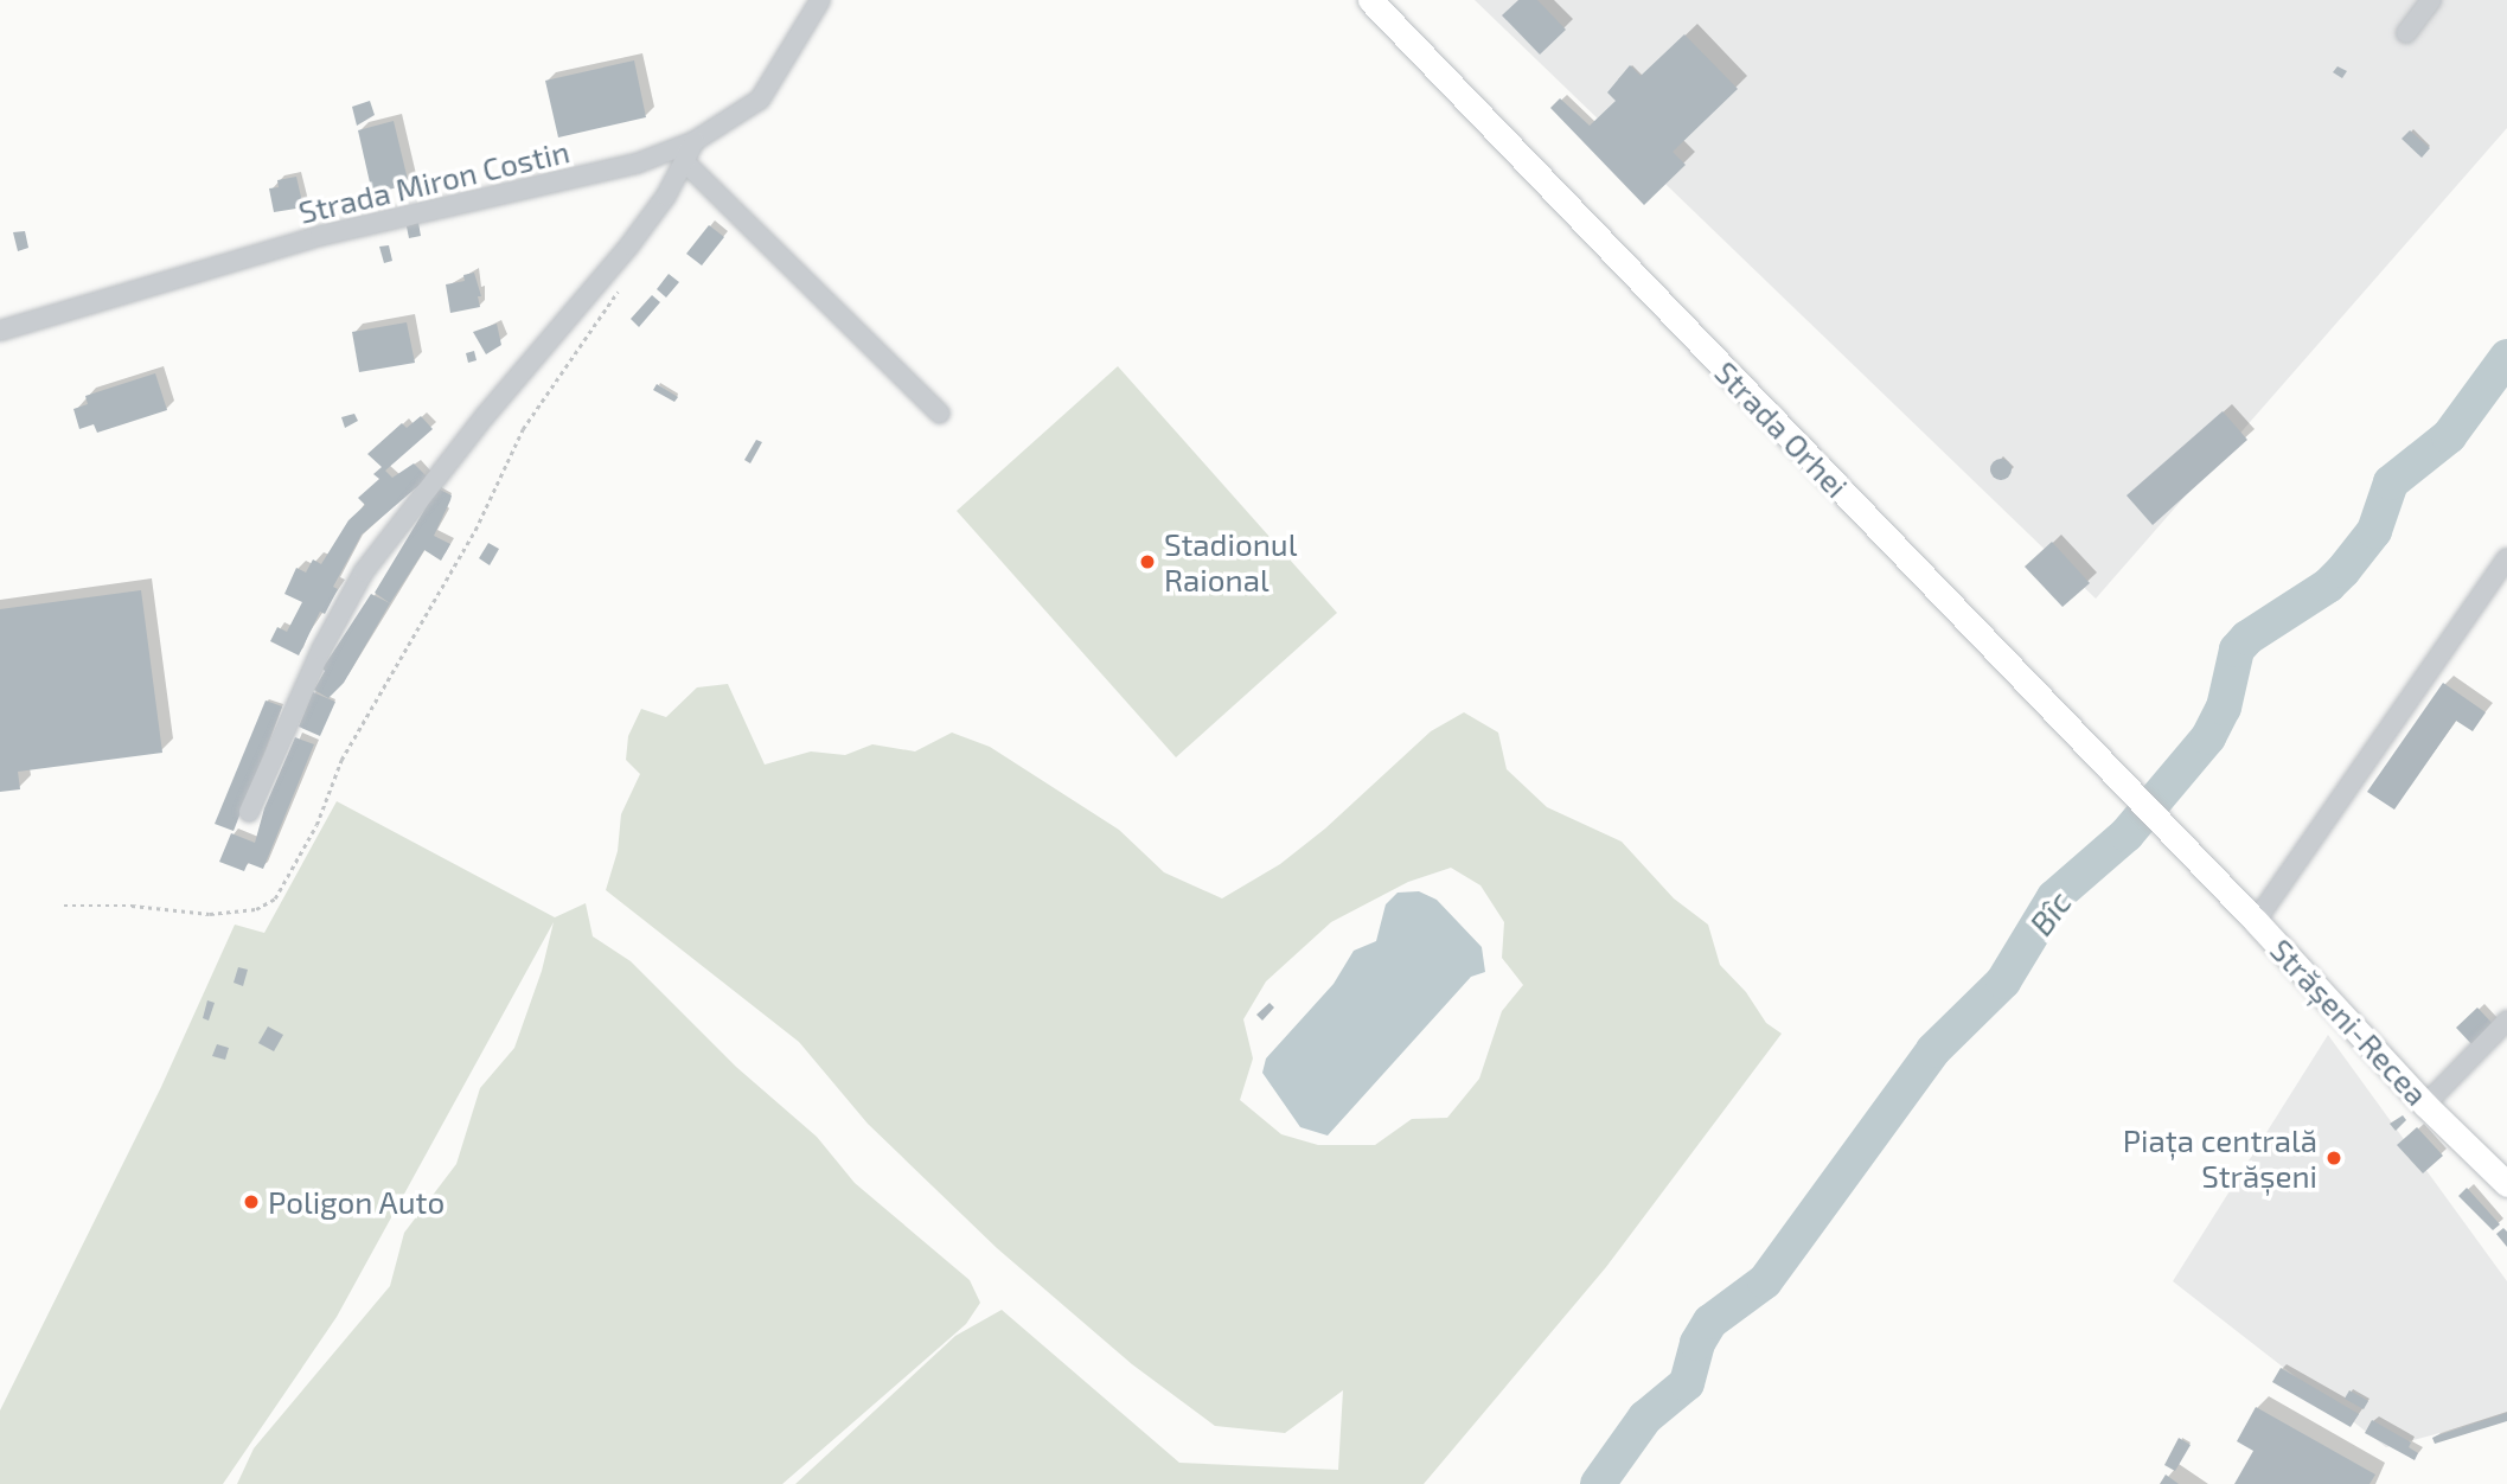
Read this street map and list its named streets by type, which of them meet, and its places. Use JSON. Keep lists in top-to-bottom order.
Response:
{
  "streets": {
    "main road": ["Strada Orhei", "Strășeni-Recea"],
    "street": ["Strada Miron Costin"]
  },
  "crossings": [
    ["Strada Orhei", "Strășeni-Recea"]
  ],
  "water": ["Bîc"],
  "places": ["Stadionul Raional", "Piața centrală Strășeni", "Poligon Auto"]
}
